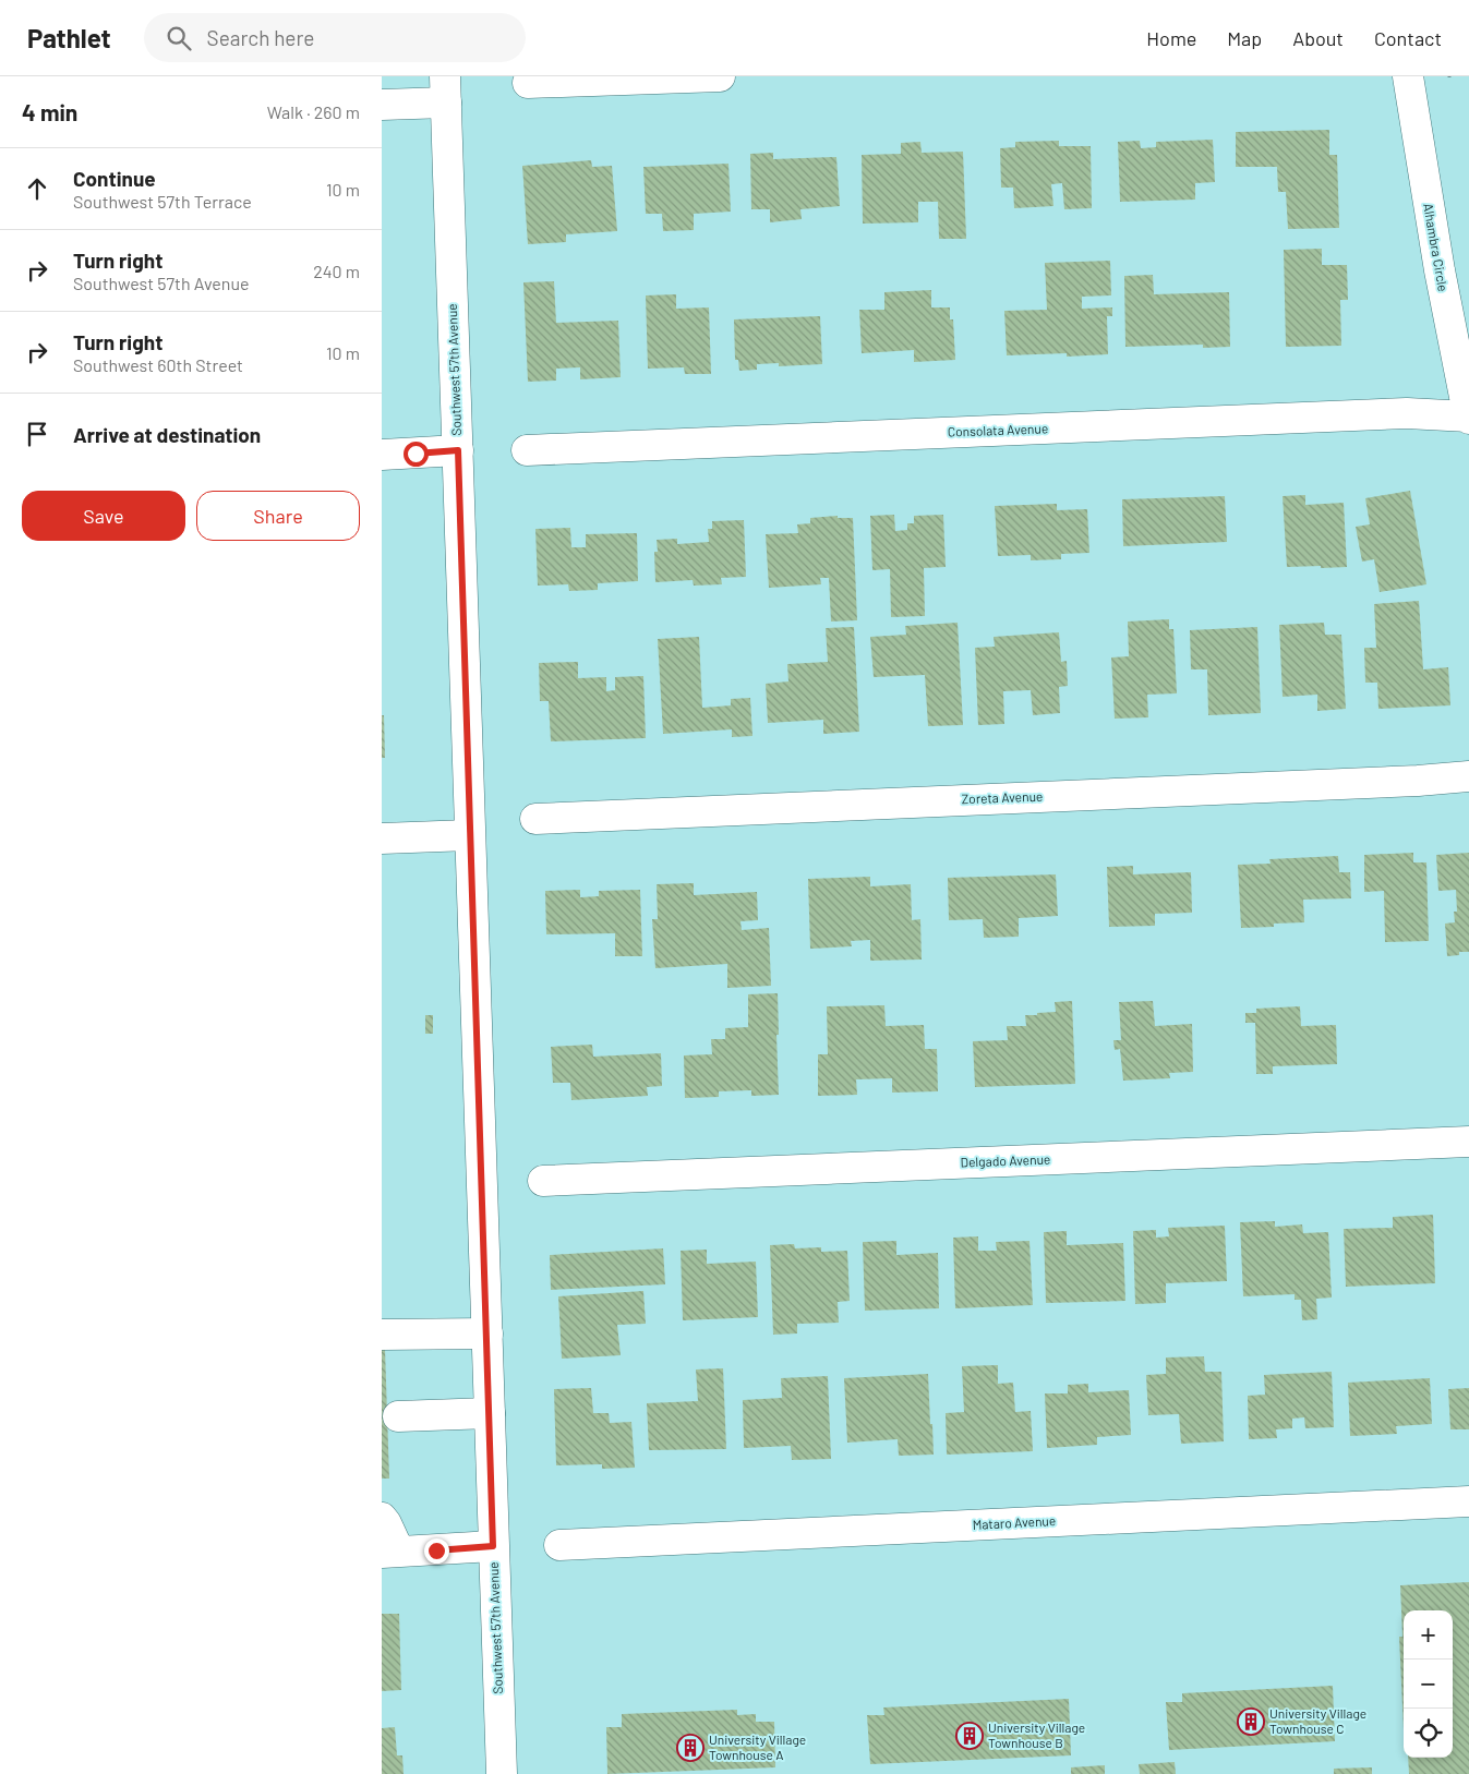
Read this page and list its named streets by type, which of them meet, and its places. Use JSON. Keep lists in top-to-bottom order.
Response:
{
  "streets": {
    "street": [
      "Alhambra Circle",
      "Southwest 57th Avenue",
      "Consolata Avenue",
      "Zoreta Avenue",
      "Delgado Avenue",
      "Mataro Avenue"
    ]
  },
  "crossings": [
    ["Alhambra Circle", "Consolata Avenue"]
  ],
  "places": {
    "building": ["University Village Townhouse C", "University Village Townhouse B", "University Village Townhouse A"]
  },
  "page": {
    "header": "Pathlet",
    "search": "Search here",
    "nav": [
      "Home",
      "Map",
      "About",
      "Contact"
    ],
    "heading": ["4 min", "Walk · 260 m"],
    "list": [
      ["Continue", "Southwest 57th Terrace", "10 m"],
      ["Turn right", "Southwest 57th Avenue", "240 m"],
      ["Turn right", "Southwest 60th Street", "10 m"],
      "Arrive at destination"
    ],
    "buttons": ["Save", "Share"],
    "map_buttons": ["+", "−"]
  }
}
